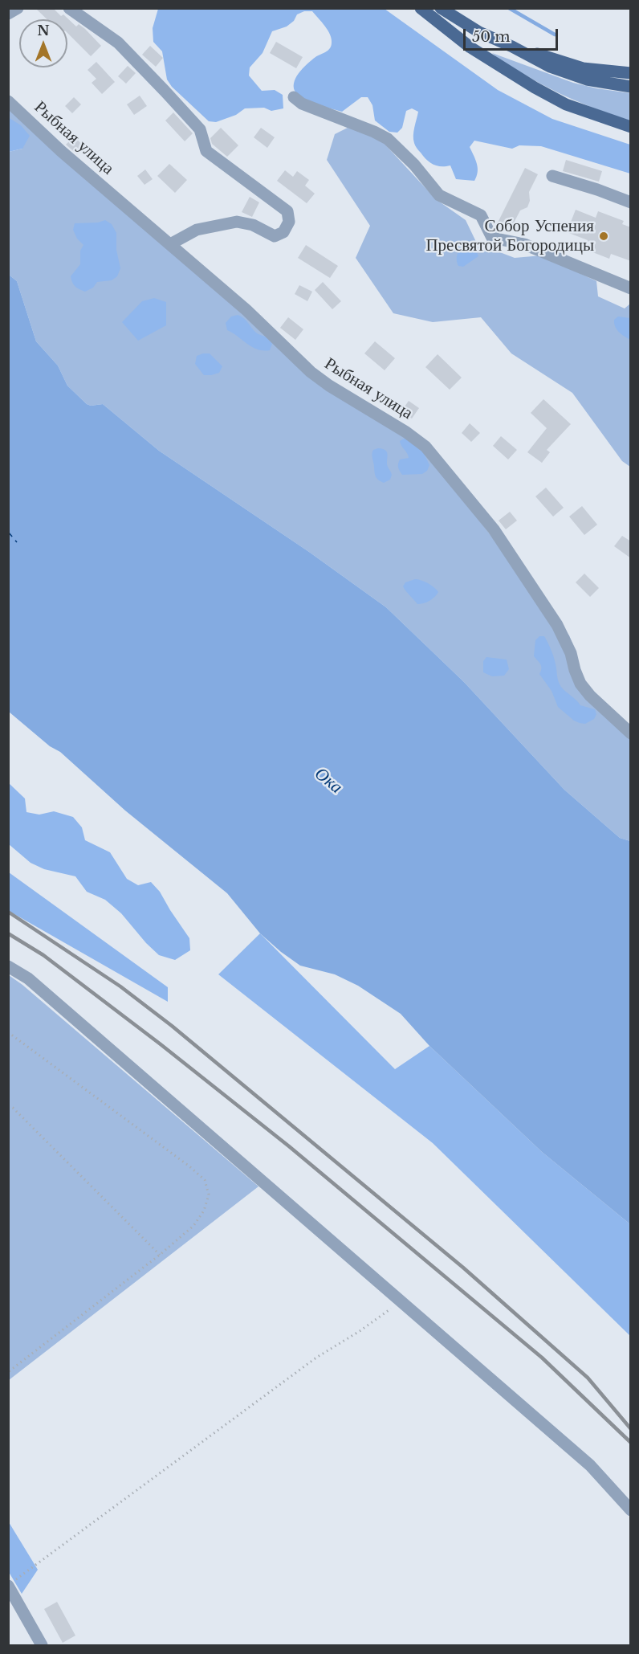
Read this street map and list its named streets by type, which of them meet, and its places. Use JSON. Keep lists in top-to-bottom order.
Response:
{
  "streets": {
    "street": ["Рыбная улица"]
  },
  "water": ["Ока"],
  "places": ["Собор Успения Пресвятой Богородицы"],
  "scale_bar": "50 m",
  "north": "top"
}
